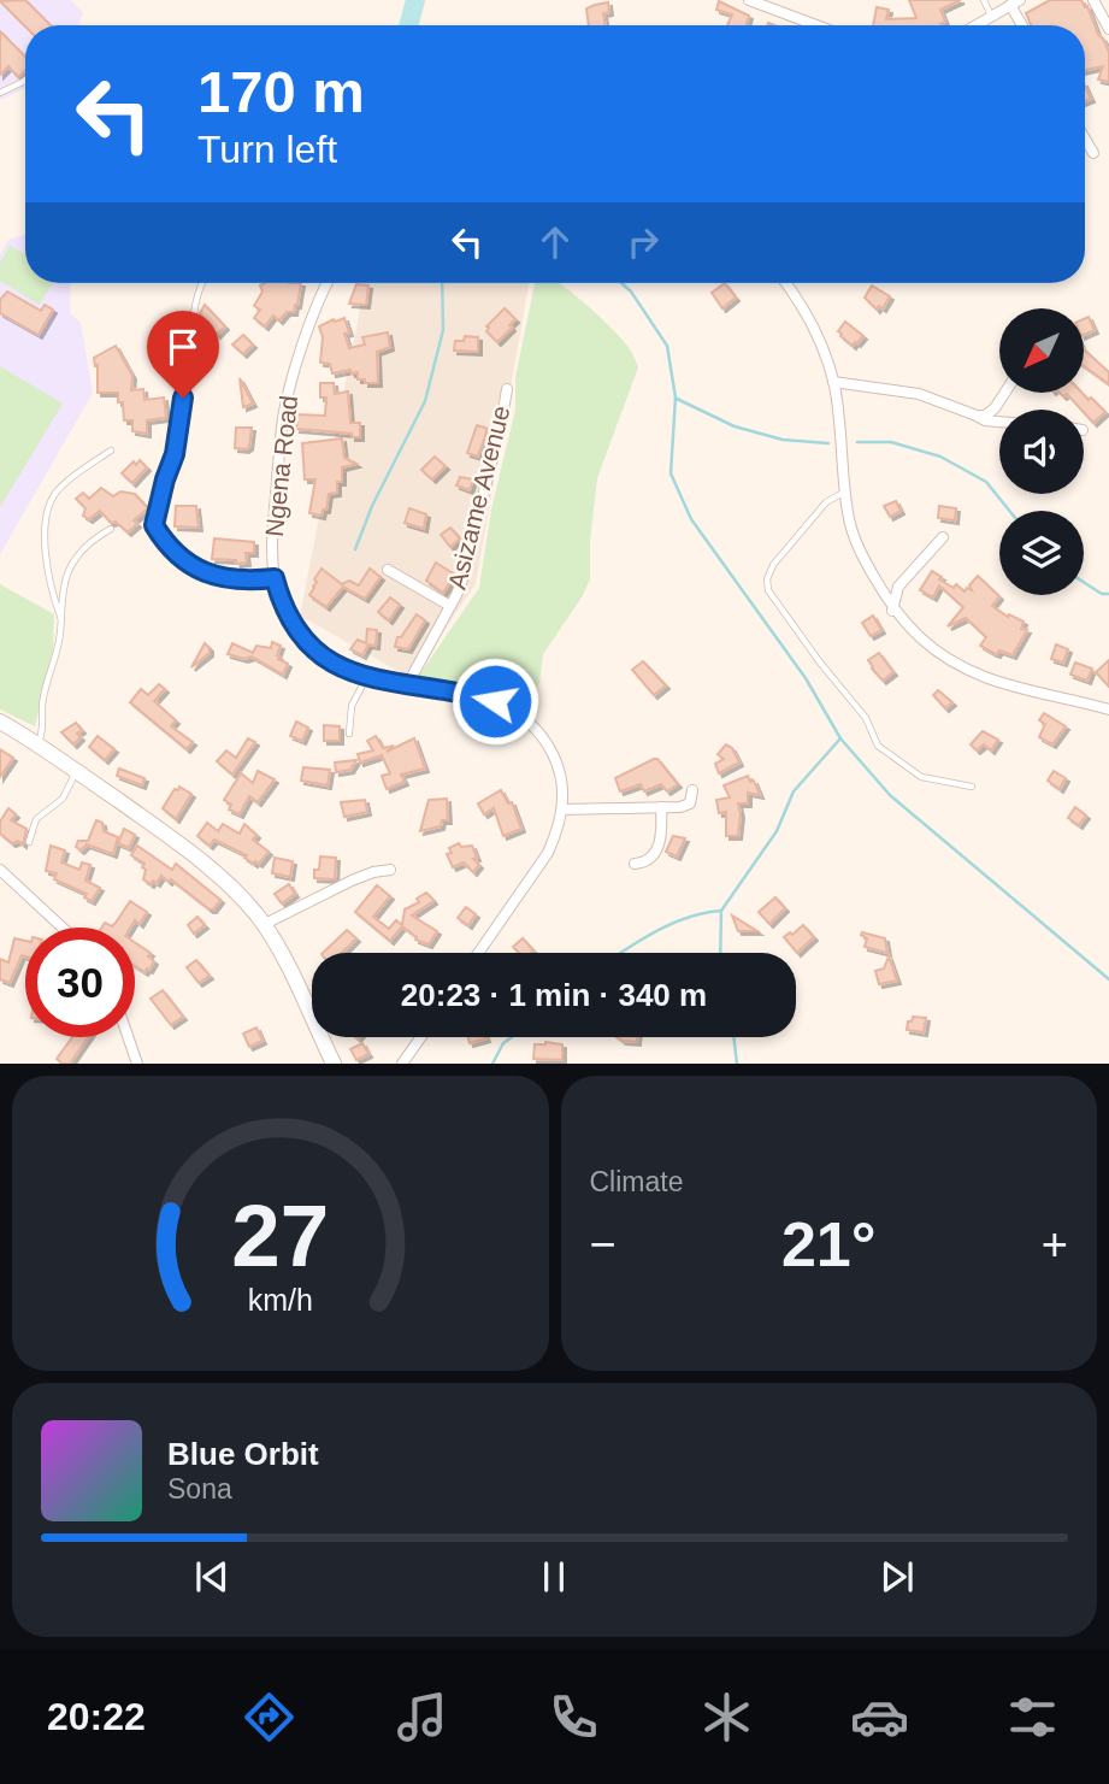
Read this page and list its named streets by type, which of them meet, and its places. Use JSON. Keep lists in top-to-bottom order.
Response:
{
  "streets": {
    "street": ["Ngena Road", "Asizame Avenue"]
  },
  "crossings": [
    ["Ngena Road", "Asizame Avenue"]
  ],
  "north": "bottom left",
  "page": {
    "turn": ["170 m", "Turn left"],
    "limit": "30",
    "trip": "20:23 · 1 min · 340 m",
    "tile": "Climate",
    "heat": ["−", "21°", "+"],
    "song": ["Blue Orbit", "Sona"],
    "tabs": "20:22",
    "gauge": ["27", "km/h"]
  }
}
